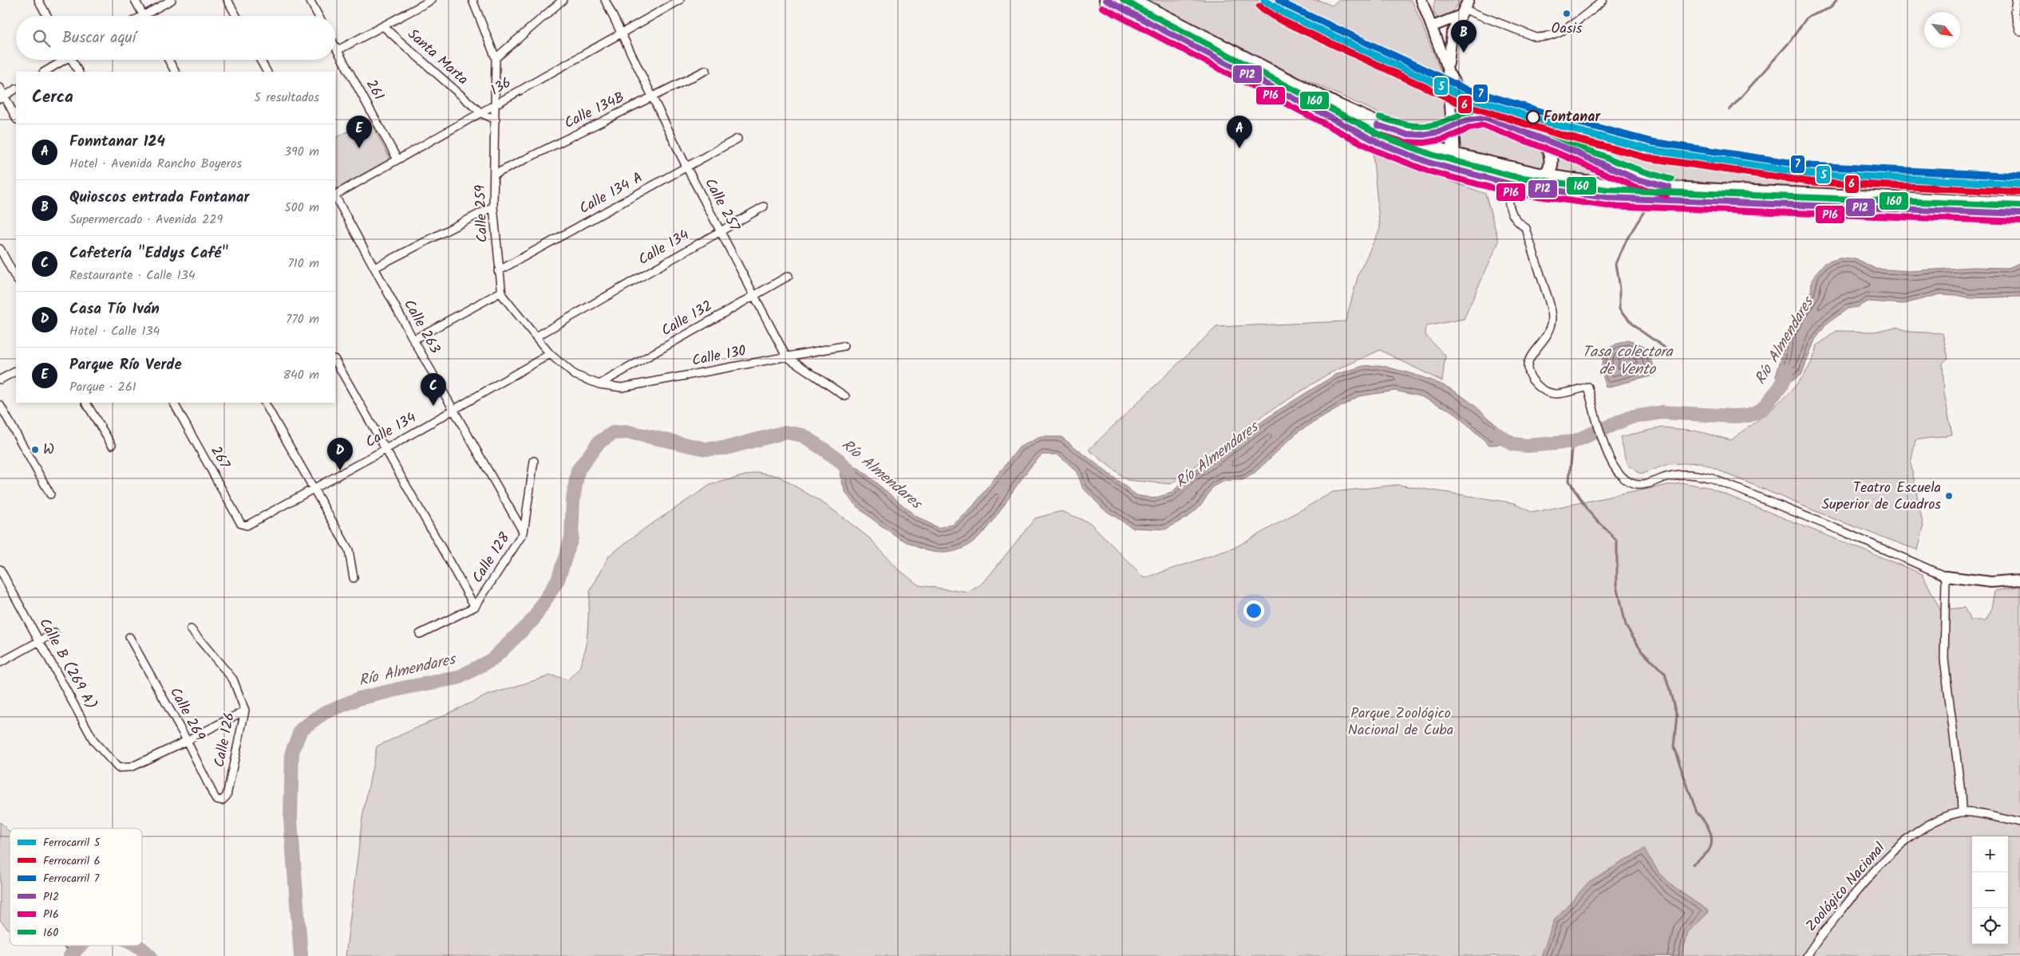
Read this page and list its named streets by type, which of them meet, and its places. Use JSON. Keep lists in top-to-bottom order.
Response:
{
  "streets": {
    "street": [
      "Santa Marta",
      "136",
      "261",
      "Calle 134B",
      "Calle 134 A",
      "Calle 257",
      "Calle 259",
      "Calle 134",
      "Calle 132",
      "Calle 263",
      "Calle 130",
      "267",
      "Calle 128",
      "Calle B (269 A)",
      "Calle 269",
      "Calle 126",
      "Zoológico Nacional"
    ]
  },
  "crossings": [
    ["Santa Marta", "136"],
    ["Santa Marta", "Calle 259"],
    ["136", "261"],
    ["136", "Calle 257"],
    ["136", "Calle 259"],
    ["Calle 134B", "Calle 257"],
    ["Calle 134B", "Calle 259"],
    ["Calle 134 A", "Calle 257"],
    ["Calle 134 A", "Calle 259"],
    ["Calle 257", "Calle 134"],
    ["Calle 257", "Calle 132"],
    ["Calle 257", "Calle 130"],
    ["Calle 259", "Calle 134"],
    ["Calle 259", "Calle 132"],
    ["Calle 259", "Calle 130"],
    ["Calle 134", "Calle 263"],
    ["Calle 134", "267"],
    ["Calle 132", "Calle 130"],
    ["Calle 263", "Calle 128"],
    ["Calle B (269 A)", "Calle 269"],
    ["Calle 269", "Calle 126"]
  ],
  "water": ["Río Almendares", "Tasa colectora de Vento"],
  "parks": ["Parque Zoológico Nacional de Cuba"],
  "places": [
    "Oasis",
    "Fontanar",
    "W",
    "Teatro Escuela Superior de Cuadros"
  ],
  "lines": [
    "rail line 5",
    "rail line 7",
    "transit line P12",
    "transit line 160",
    "rail line 6",
    "transit line P16"
  ],
  "legend": [
    "Ferrocarril 5",
    "Ferrocarril 6",
    "Ferrocarril 7",
    "P12",
    "P16",
    "160"
  ],
  "north": "bottom right",
  "page": {
    "search": "Buscar aquí",
    "pins": [
      "B",
      "A",
      "E",
      "C",
      "D"
    ],
    "heading": ["Cerca", "5 resultados"],
    "list": [
      {
        "mark": "A",
        "name": "Fonntanar 124",
        "note": "Hotel · Avenida Rancho Boyeros",
        "value": "390 m"
      },
      {
        "mark": "B",
        "name": "Quioscos entrada Fontanar",
        "note": "Supermercado · Avenida 229",
        "value": "500 m"
      },
      {
        "mark": "C",
        "name": "Cafetería \"Eddys Café\"",
        "note": "Restaurante · Calle 134",
        "value": "710 m"
      },
      {
        "mark": "D",
        "name": "Casa Tío Iván",
        "note": "Hotel · Calle 134",
        "value": "770 m"
      },
      {
        "mark": "E",
        "name": "Parque Río Verde",
        "note": "Parque · 261",
        "value": "840 m"
      }
    ],
    "map_buttons": ["+", "−"]
  }
}
